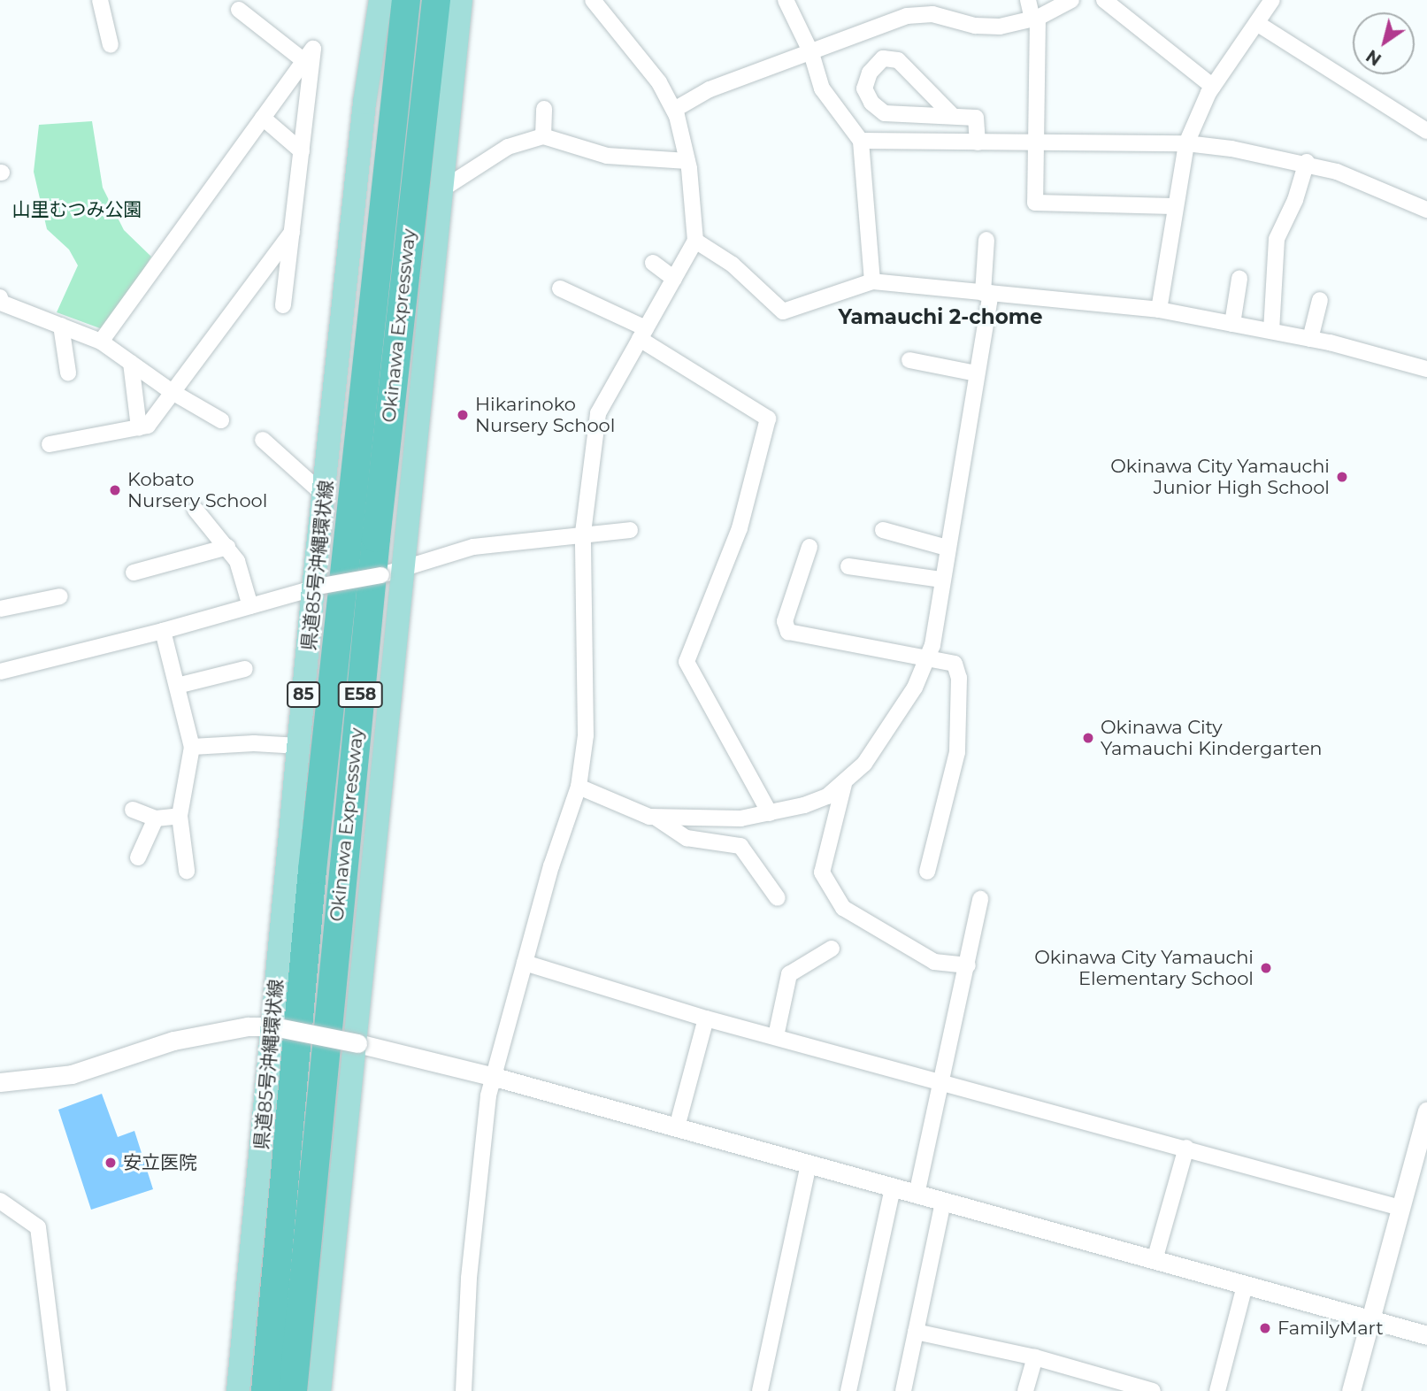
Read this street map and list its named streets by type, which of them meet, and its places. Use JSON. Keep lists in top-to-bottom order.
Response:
{
  "streets": {
    "highway": ["Okinawa Expressway", "E58"],
    "main road": ["県道85号沖縄環状線", "85"]
  },
  "districts": ["Yamauchi 2-chome"],
  "parks": ["山里むつみ公園"],
  "places": [
    "Hikarinoko Nursery School",
    "Okinawa City Yamauchi Junior High School",
    "Kobato Nursery School",
    "Okinawa City Yamauchi Kindergarten",
    "Okinawa City Yamauchi Elementary School",
    "安立医院",
    "FamilyMart"
  ],
  "north": "bottom left"
}
